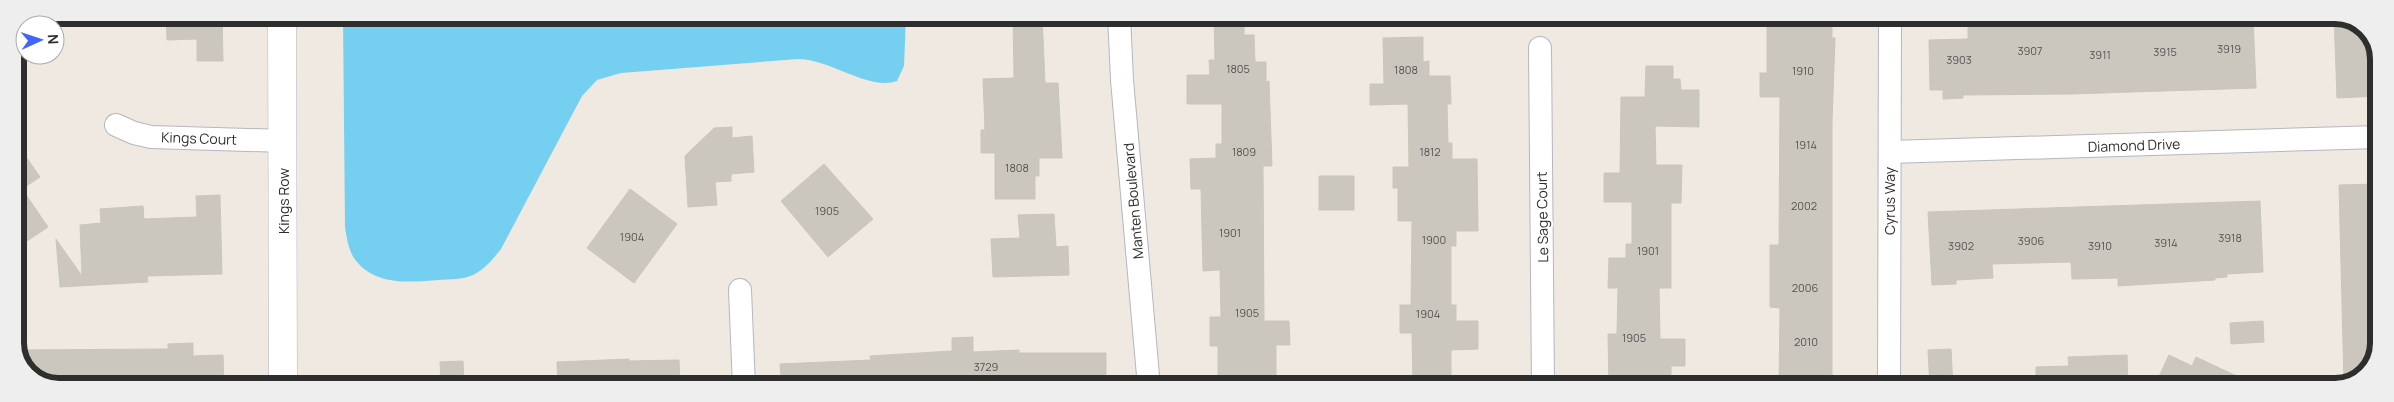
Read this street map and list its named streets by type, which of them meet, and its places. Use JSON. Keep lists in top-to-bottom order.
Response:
{
  "streets": {
    "street": [
      "Kings Court",
      "Diamond Drive",
      "Kings Row",
      "Manten Boulevard",
      "Cyrus Way",
      "Le Sage Court"
    ]
  },
  "crossings": [
    ["Kings Court", "Kings Row"],
    ["Diamond Drive", "Cyrus Way"]
  ],
  "house_numbers": [
    "3919",
    "3907",
    "3915",
    "3911",
    "3903",
    "1805",
    "1808",
    "1910",
    "1914",
    "1809",
    "1812",
    "1808",
    "2002",
    "1905",
    "1901",
    "1904",
    "3918",
    "1900",
    "3906",
    "3914",
    "3902",
    "3910",
    "1901",
    "2006",
    "1905",
    "1904",
    "1905",
    "2010",
    "3729"
  ],
  "north": "right"
}
